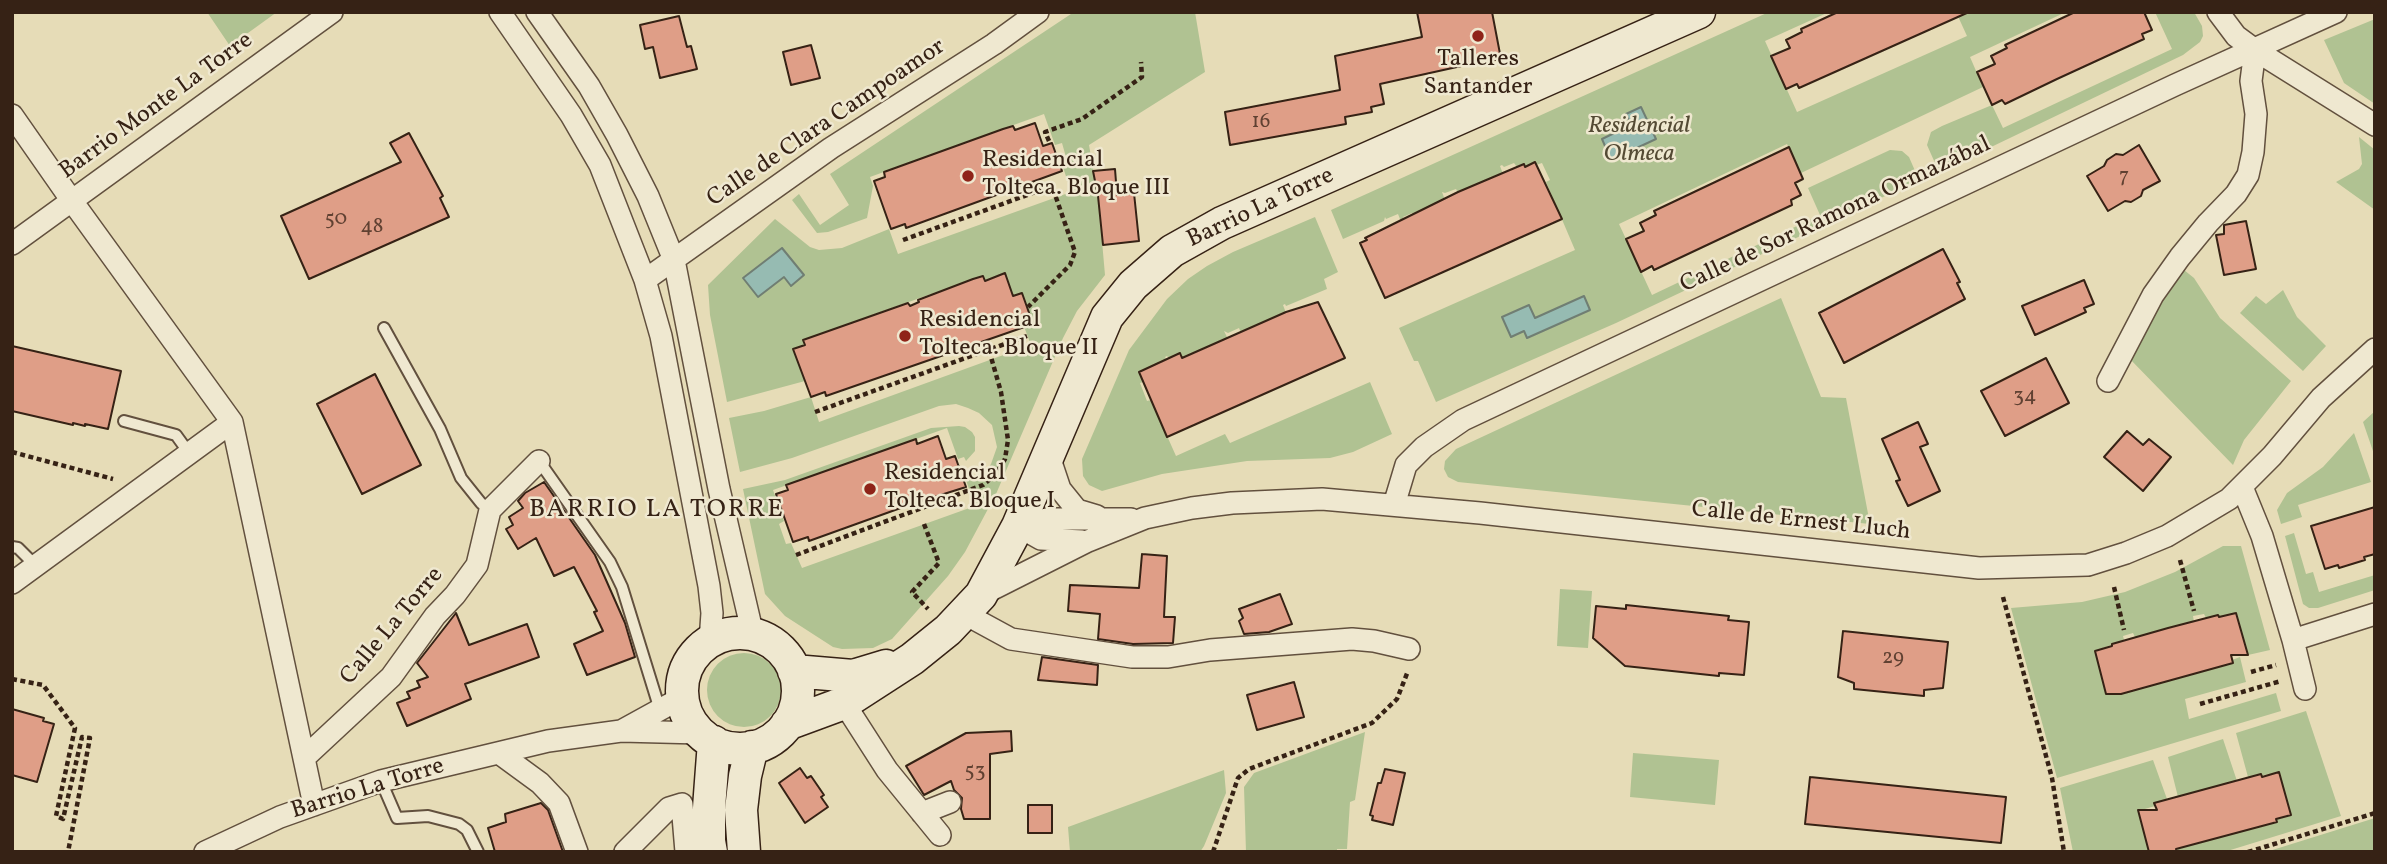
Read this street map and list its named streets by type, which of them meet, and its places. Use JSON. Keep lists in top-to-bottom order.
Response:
{
  "streets": {
    "main road": ["Barrio La Torre"],
    "street": [
      "Barrio Monte La Torre",
      "Calle de Clara Campoamor",
      "Calle de Sor Ramona Ormazábal",
      "Calle de Ernest Lluch",
      "Calle La Torre"
    ]
  },
  "crossings": [
    ["Barrio La Torre", "Calle de Ernest Lluch"],
    ["Calle de Sor Ramona Ormazábal", "Calle de Ernest Lluch"]
  ],
  "districts": ["BARRIO LA TORRE"],
  "parks": ["Residencial Olmeca"],
  "places": [
    "Talleres Santander",
    "Residencial Tolteca. Bloque III",
    "Residencial Tolteca. Bloque II",
    "Residencial Tolteca. Bloque I"
  ],
  "house_numbers": [
    "16",
    "7",
    "50",
    "48",
    "34",
    "29",
    "53"
  ]
}
